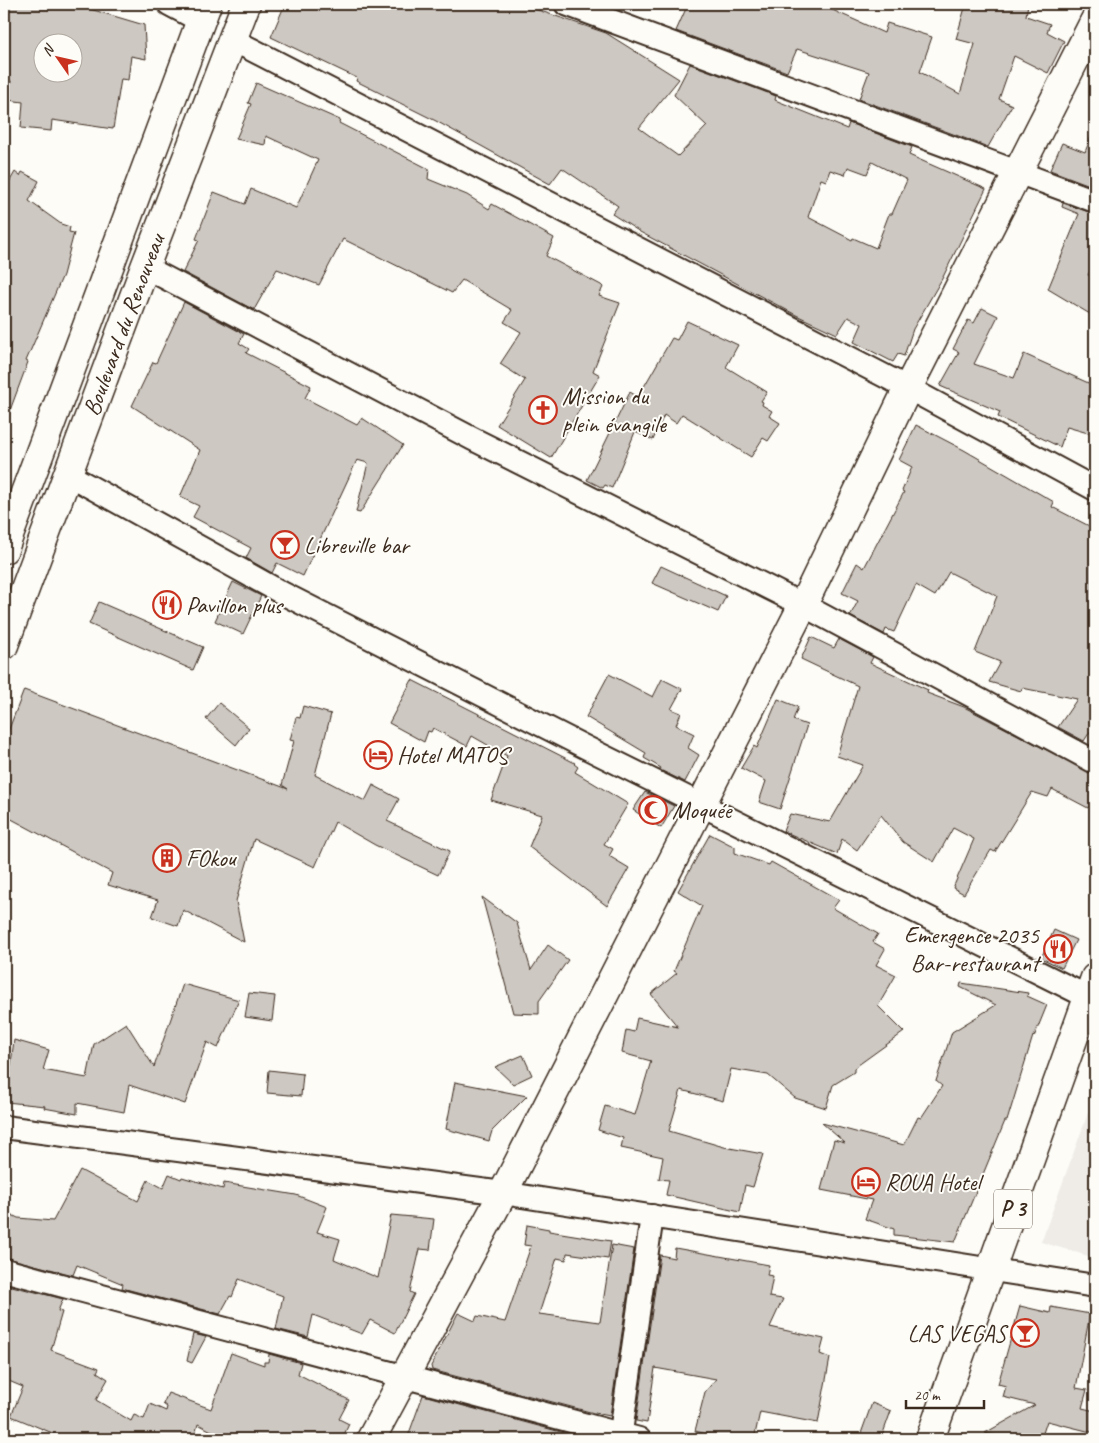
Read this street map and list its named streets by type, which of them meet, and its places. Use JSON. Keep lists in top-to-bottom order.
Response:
{
  "streets": {
    "main road": ["Boulevard du Renouveau", "P 3"]
  },
  "places": {
    "church": ["Mission du plein évangile"],
    "bar": ["Libreville bar", "LAS VEGAS"],
    "restaurant": ["Pavillon plus", "Emergence 2035 Bar-restaurant"],
    "hotel": ["Hotel MATOS", "ROUA Hotel"],
    "mosque": ["Moquée"],
    "building": ["FOkou"]
  },
  "scale_bar": "20 m",
  "north": "top left"
}
